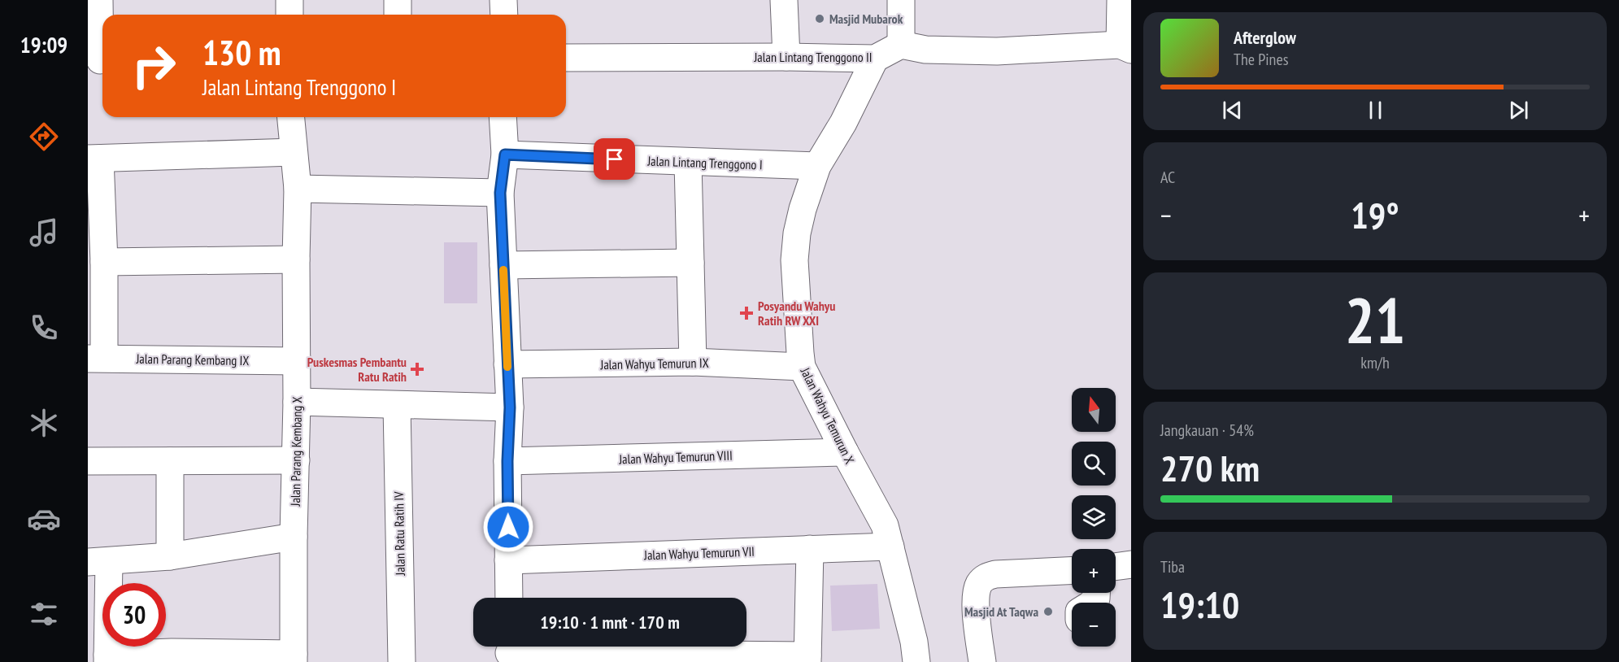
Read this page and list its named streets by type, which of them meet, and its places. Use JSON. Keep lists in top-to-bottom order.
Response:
{
  "streets": {
    "street": [
      "Jalan Lintang Trenggono II",
      "Jalan Lintang Trenggono I",
      "Jalan Parang Kembang IX",
      "Jalan Wahyu Temurun IX",
      "Jalan Wahyu Temurun X",
      "Jalan Parang Kembang X",
      "Jalan Wahyu Temurun VIII",
      "Jalan Ratu Ratih IV",
      "Jalan Wahyu Temurun VII"
    ]
  },
  "crossings": [
    ["Jalan Lintang Trenggono II", "Jalan Wahyu Temurun X"],
    ["Jalan Lintang Trenggono I", "Jalan Wahyu Temurun X"],
    ["Jalan Parang Kembang IX", "Jalan Parang Kembang X"],
    ["Jalan Wahyu Temurun IX", "Jalan Wahyu Temurun X"],
    ["Jalan Wahyu Temurun X", "Jalan Wahyu Temurun VIII"],
    ["Jalan Wahyu Temurun X", "Jalan Wahyu Temurun VII"]
  ],
  "places": {
    "other": ["Masjid Mubarok", "Masjid At Taqwa"],
    "health": ["Posyandu Wahyu Ratih RW XXI", "Puskesmas Pembantu Ratu Ratih"]
  },
  "north": "top",
  "page": {
    "tabs": "19:09",
    "turn": ["130 m", "Jalan Lintang Trenggono I"],
    "song": ["Afterglow", "The Pines"],
    "tile": [
      "AC",
      ["21", "km/h"],
      ["Jangkauan · 54%", "270 km"],
      ["Tiba", "19:10"]
    ],
    "heat": ["−", "19°", "+"],
    "map_buttons": ["+", "−"],
    "limit": "30",
    "trip": "19:10 · 1 mnt · 170 m"
  }
}
